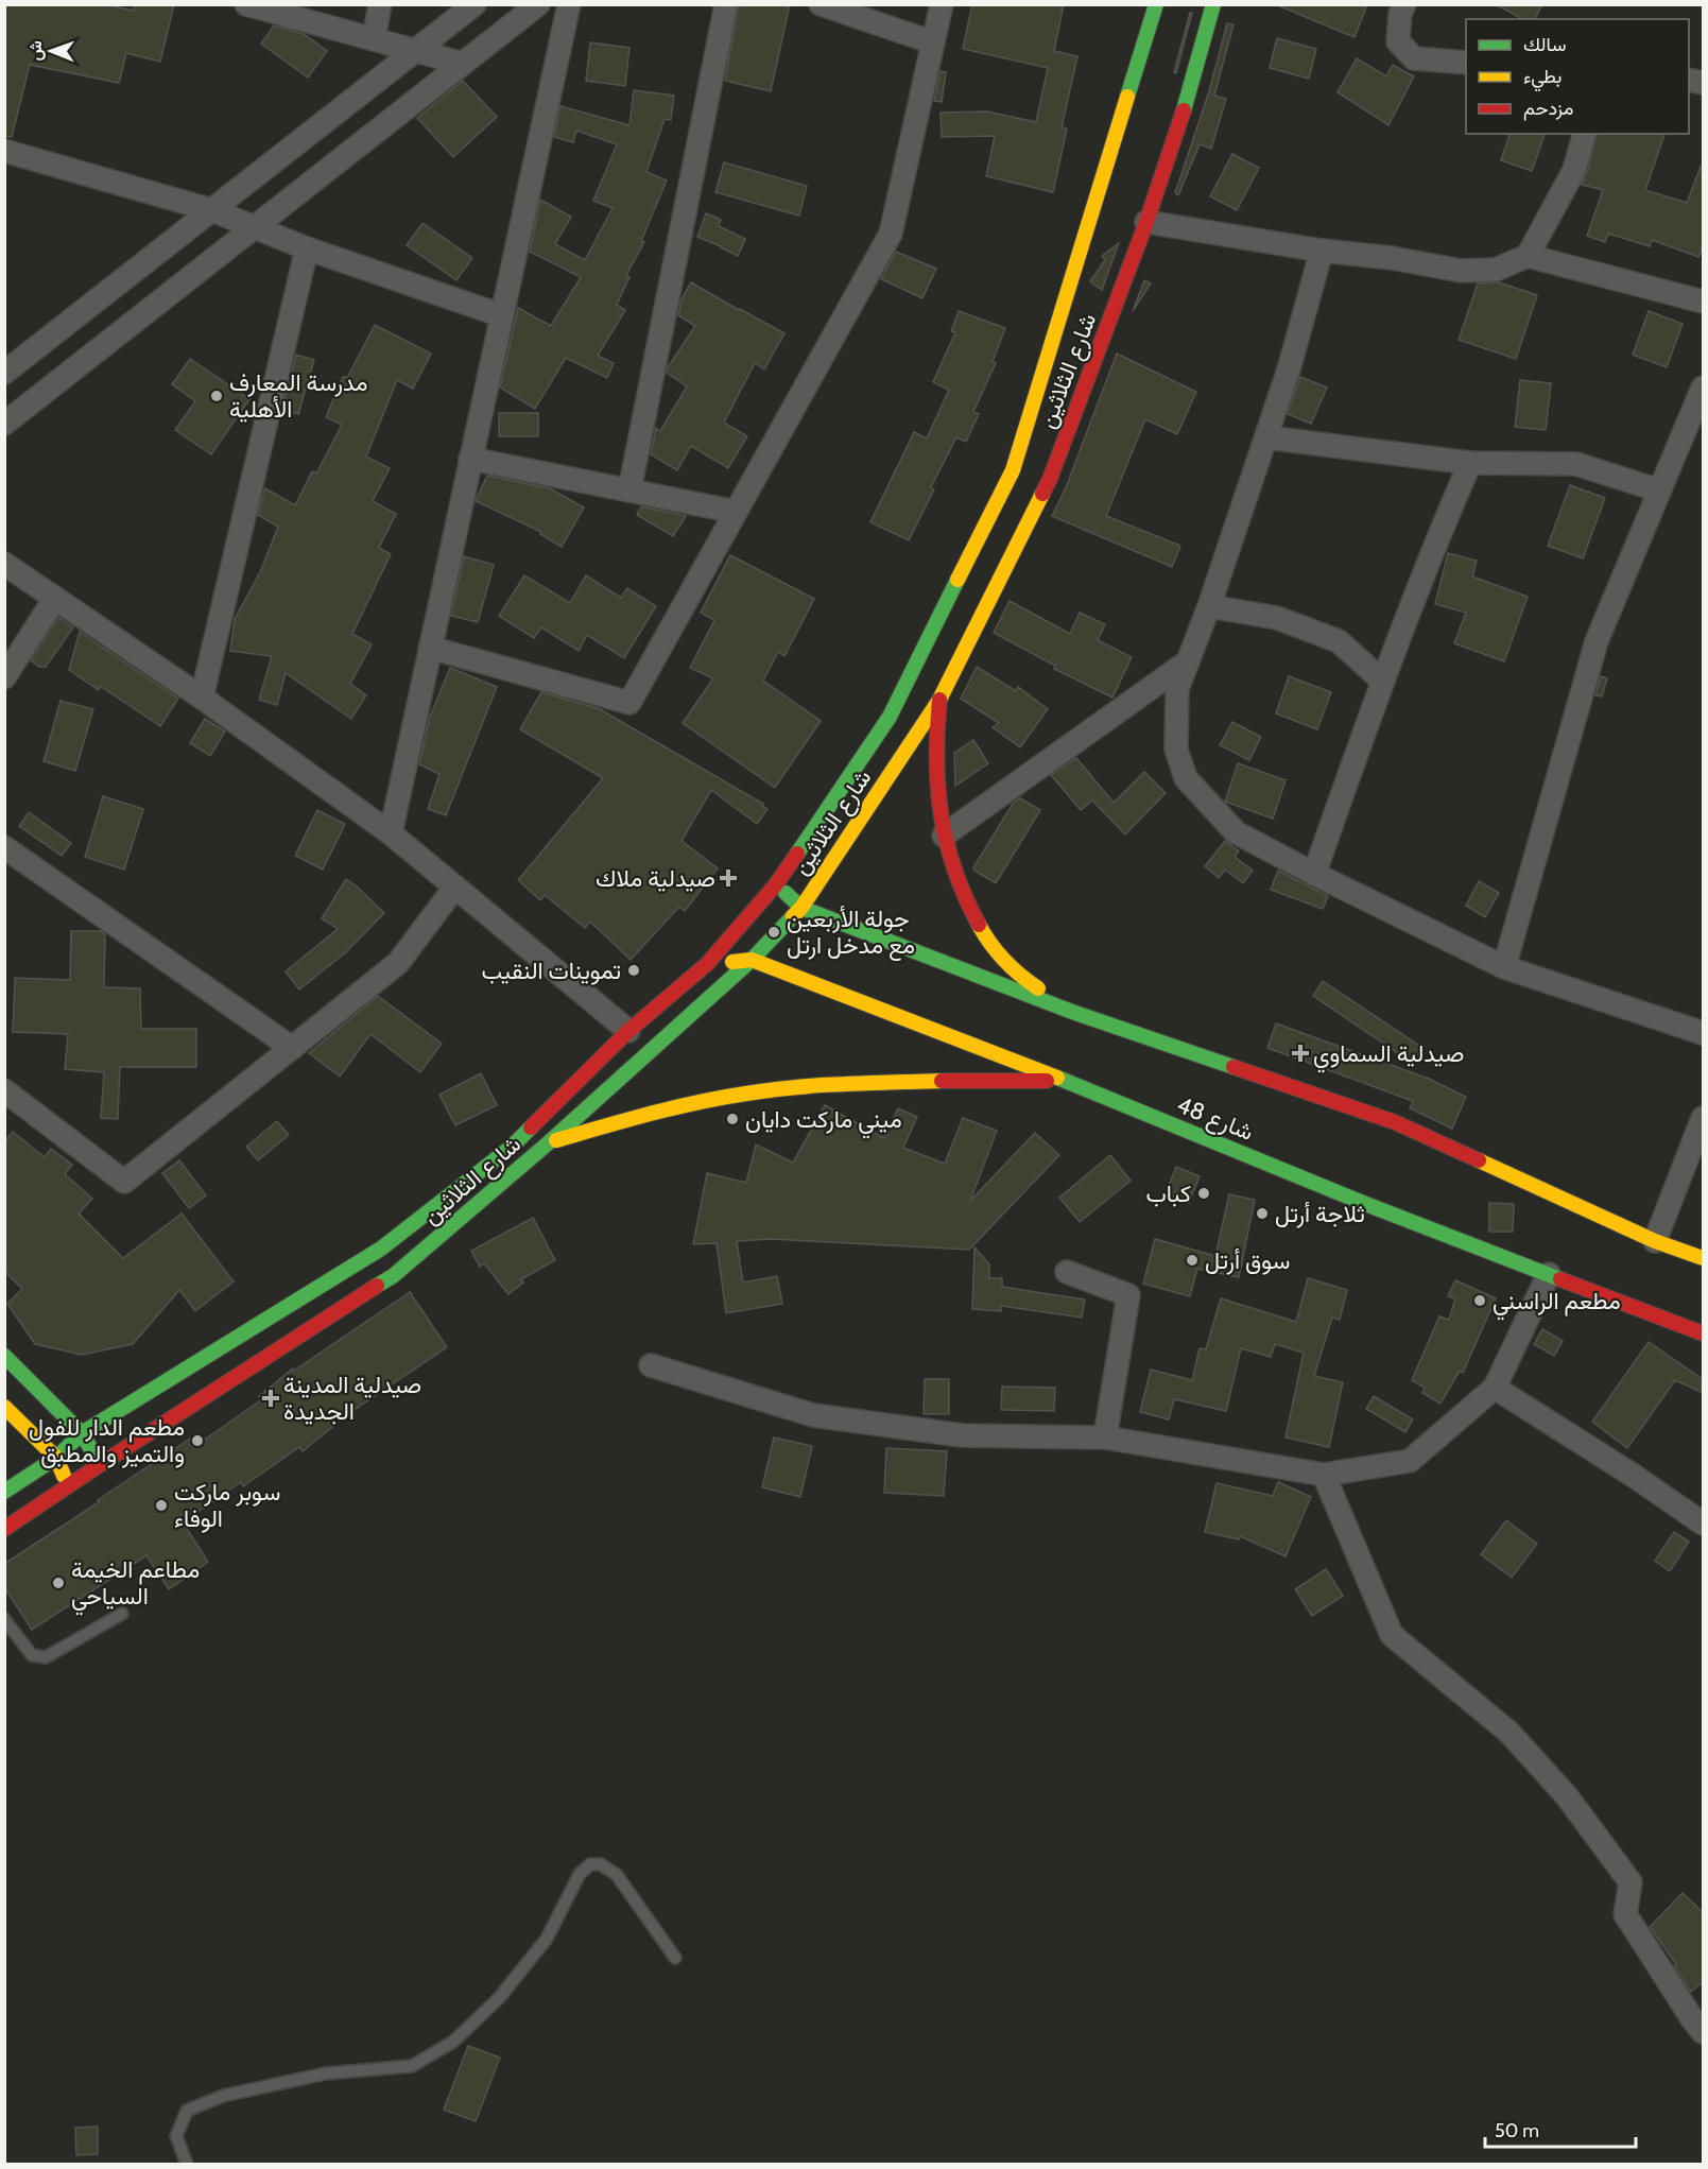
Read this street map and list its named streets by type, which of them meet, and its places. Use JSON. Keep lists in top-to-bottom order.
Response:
{
  "streets": {
    "main road": ["شارع الثلاثين", "شارع 48"]
  },
  "crossings": [
    ["شارع الثلاثين", "شارع 48"]
  ],
  "places": {
    "other": [
      "مدرسة المعارف الأهلية",
      "جولة الأربعين مع مدخل ارتل",
      "تموينات النقيب",
      "ميني ماركت دايان",
      "كباب",
      "ثلاجة أرتل",
      "سوق أرتل",
      "مطعم الراسني",
      "مطعم الدار للفول والتميز والمطبق",
      "سوبر ماركت الوفاء",
      "مطاعم الخيمة السياحي"
    ],
    "health": ["صيدلية ملاك", "صيدلية السماوي", "صيدلية المدينة الجديدة"]
  },
  "legend": ["سالك", "بطيء", "مزدحم"],
  "scale_bar": "50 m",
  "north": "left"
}
